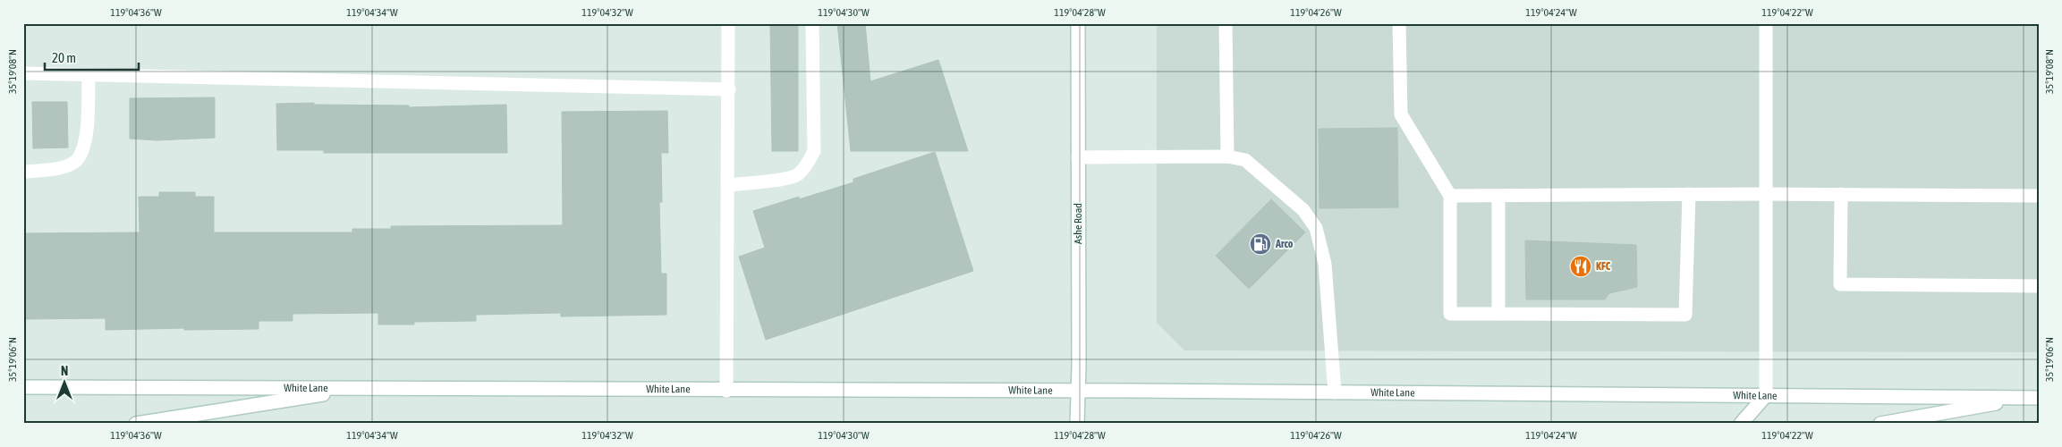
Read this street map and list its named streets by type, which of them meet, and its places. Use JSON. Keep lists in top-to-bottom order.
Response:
{
  "streets": {
    "main road": ["Ashe Road", "White Lane"]
  },
  "crossings": [
    ["Ashe Road", "White Lane"]
  ],
  "places": {
    "fuel station": ["Arco"],
    "restaurant": ["KFC"]
  },
  "scale_bar": "20 m",
  "north": "top",
  "coordinates": [
    "119°04'36\"W",
    "119°04'34\"W",
    "119°04'32\"W",
    "119°04'30\"W",
    "119°04'28\"W",
    "119°04'26\"W",
    "119°04'24\"W",
    "119°04'22\"W",
    "35°19'08\"N",
    "35°19'06\"N"
  ]
}
